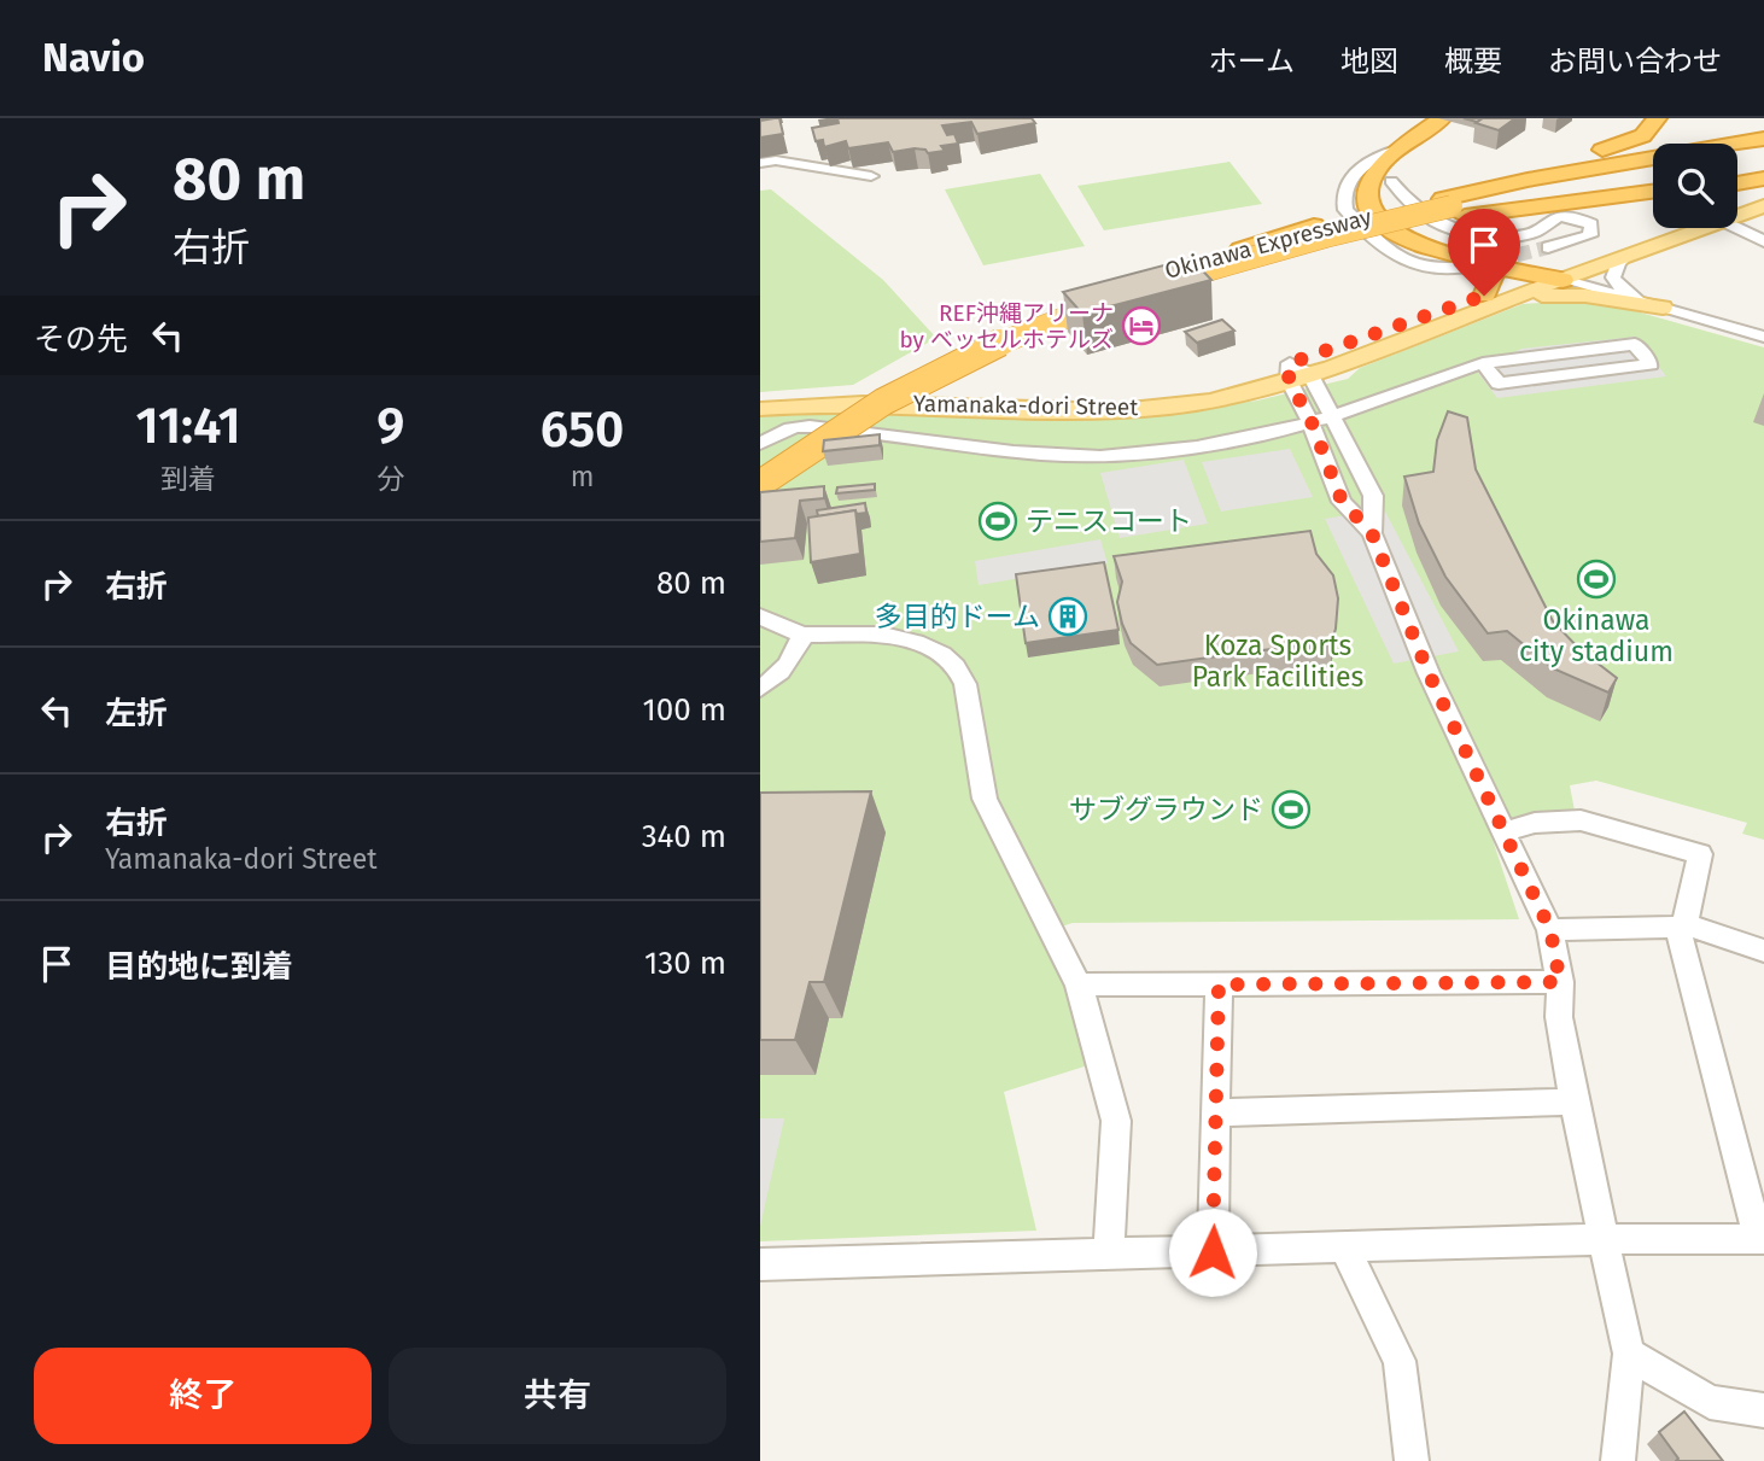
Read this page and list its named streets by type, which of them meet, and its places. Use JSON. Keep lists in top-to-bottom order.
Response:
{
  "streets": {
    "highway": ["Okinawa Expressway"],
    "main road": ["Yamanaka-dori Street"]
  },
  "parks": ["Koza Sports Park Facilities"],
  "places": {
    "hotel": ["REF沖縄アリーナ by ベッセルホテルズ"],
    "sports": ["テニスコート", "Okinawa city stadium", "サブグラウンド"],
    "building": ["多目的ドーム"]
  },
  "page": {
    "header": "Navio",
    "nav": [
      "ホーム",
      "地図",
      "概要",
      "お問い合わせ"
    ],
    "turn": ["80 m", "右折"],
    "then": "その先",
    "eta": [
      "11:41",
      "到着",
      "9",
      "分",
      "650",
      "m"
    ],
    "list": [
      {
        "name": "右折",
        "value": "80 m"
      },
      {
        "name": "左折",
        "value": "100 m"
      },
      {
        "name": "右折",
        "note": "Yamanaka-dori Street",
        "value": "340 m"
      },
      {
        "name": "目的地に到着",
        "value": "130 m"
      }
    ],
    "buttons": ["終了", "共有"]
  }
}
